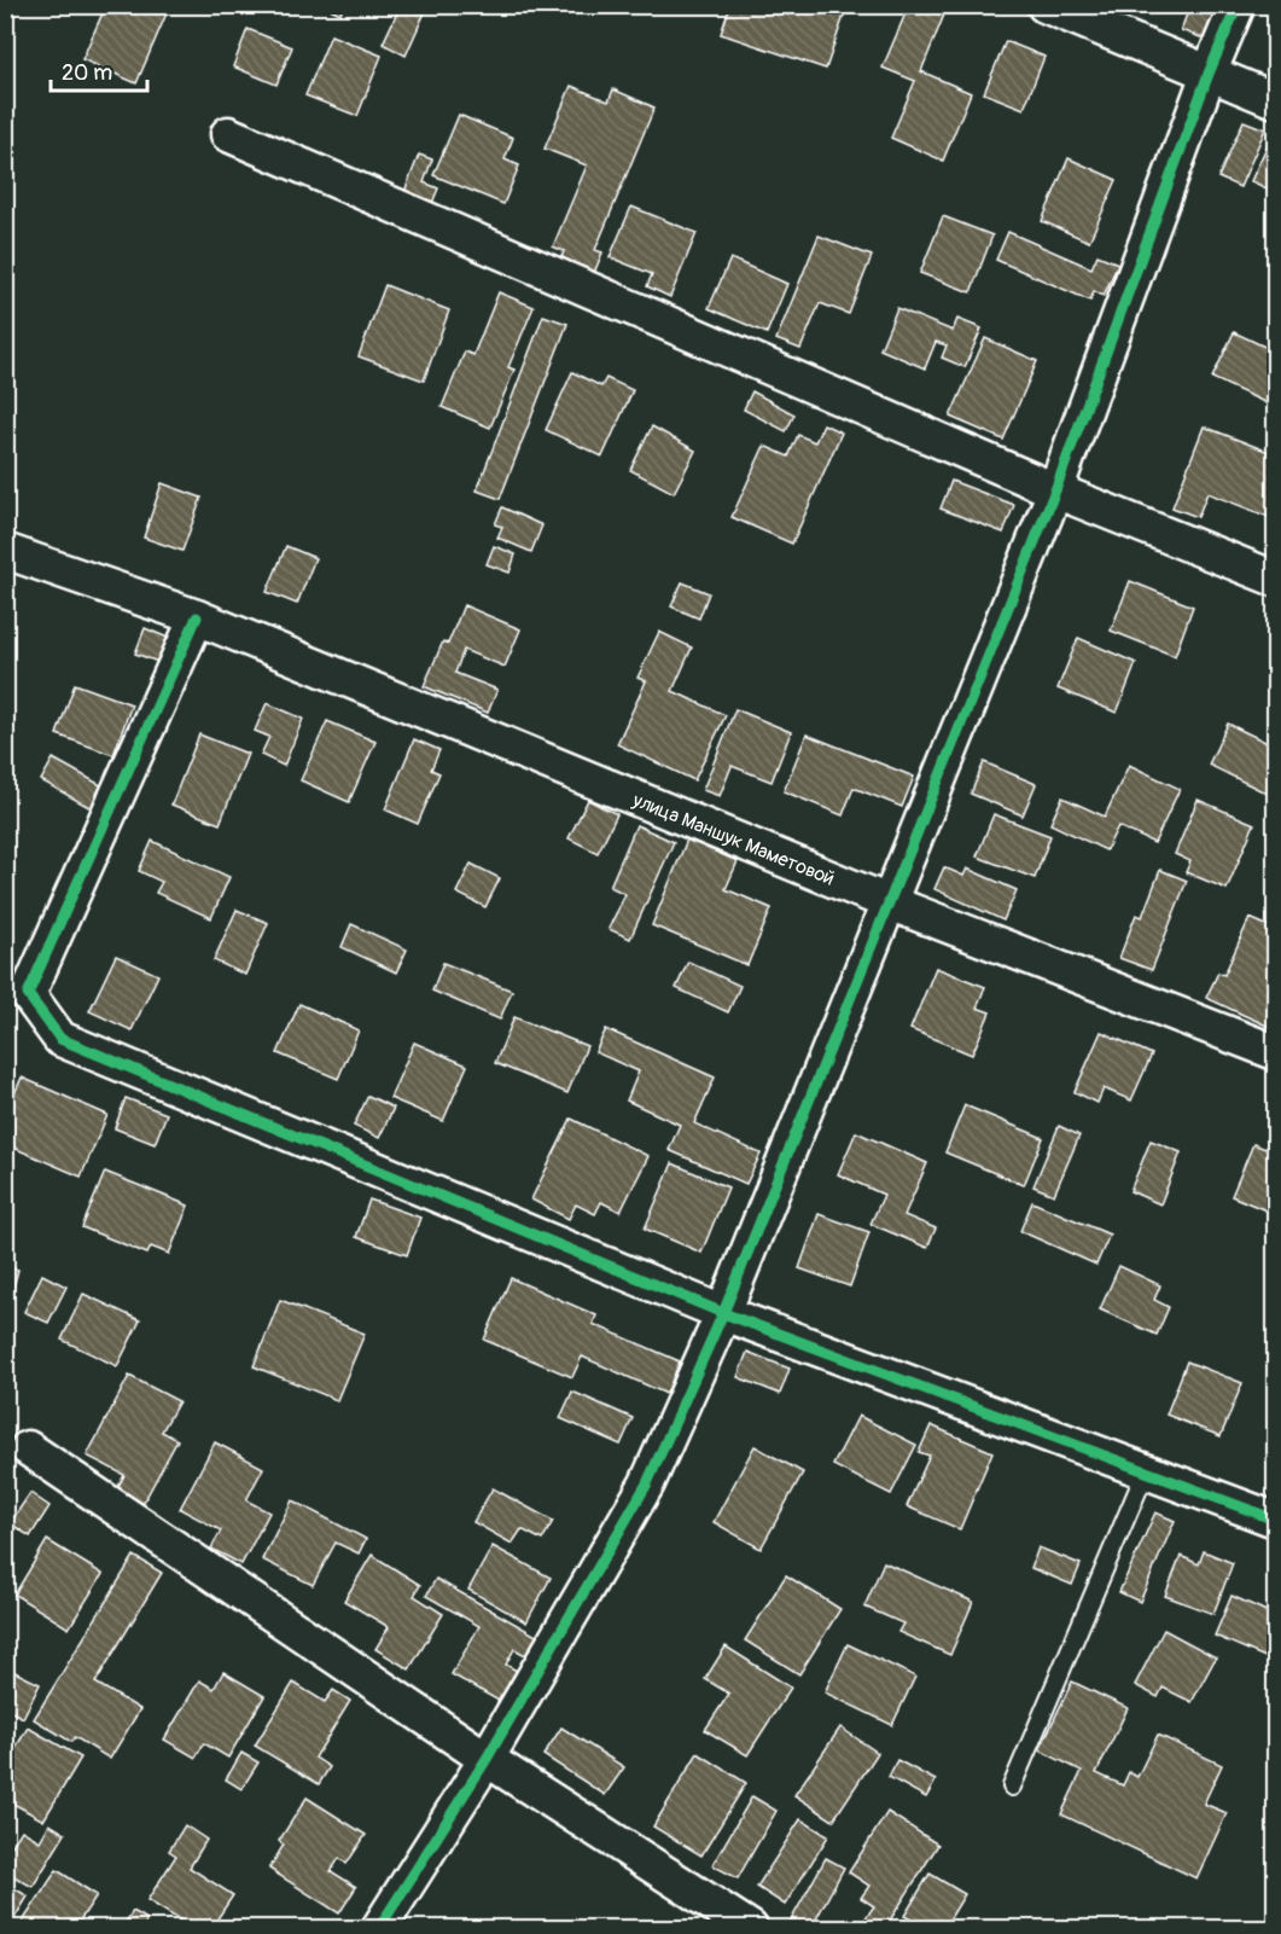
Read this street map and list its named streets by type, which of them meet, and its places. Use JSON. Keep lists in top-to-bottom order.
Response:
{
  "streets": {
    "street": ["улица Маншук Маметовой"]
  },
  "scale_bar": "20 m"
}
